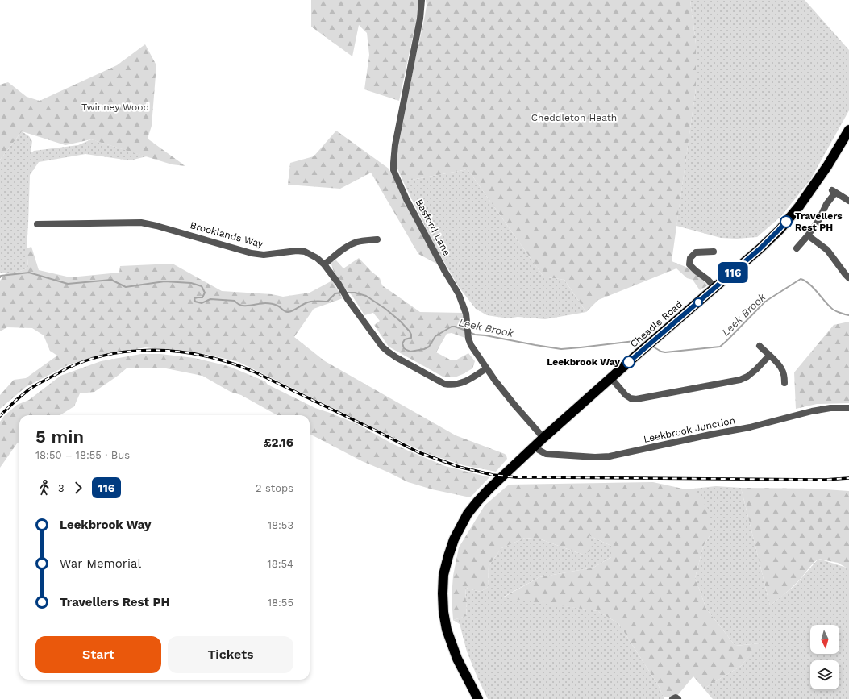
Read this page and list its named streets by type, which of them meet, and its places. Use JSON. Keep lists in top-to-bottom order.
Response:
{
  "streets": {
    "highway": ["Cheadle Road"],
    "street": ["Basford Lane", "Brooklands Way", "Leekbrook Junction"]
  },
  "crossings": [
    ["Basford Lane", "Brooklands Way"],
    ["Basford Lane", "Cheadle Road"],
    ["Cheadle Road", "Leekbrook Junction"]
  ],
  "water": ["Leek Brook"],
  "parks": ["Twinney Wood", "Cheddleton Heath"],
  "places": ["Travellers Rest PH", "Leekbrook Way"],
  "lines": ["bus line 116"],
  "north": "bottom",
  "page": {
    "on_map": "116",
    "heading": ["5 min", "18:50 – 18:55 · Bus", "£2.16"],
    "legs": ["3", "116", "2 stops"],
    "list": [
      {
        "name": "Leekbrook Way",
        "value": "18:53"
      },
      {
        "name": "War Memorial",
        "value": "18:54"
      },
      {
        "name": "Travellers Rest PH",
        "value": "18:55"
      }
    ],
    "buttons": ["Start", "Tickets"]
  }
}
